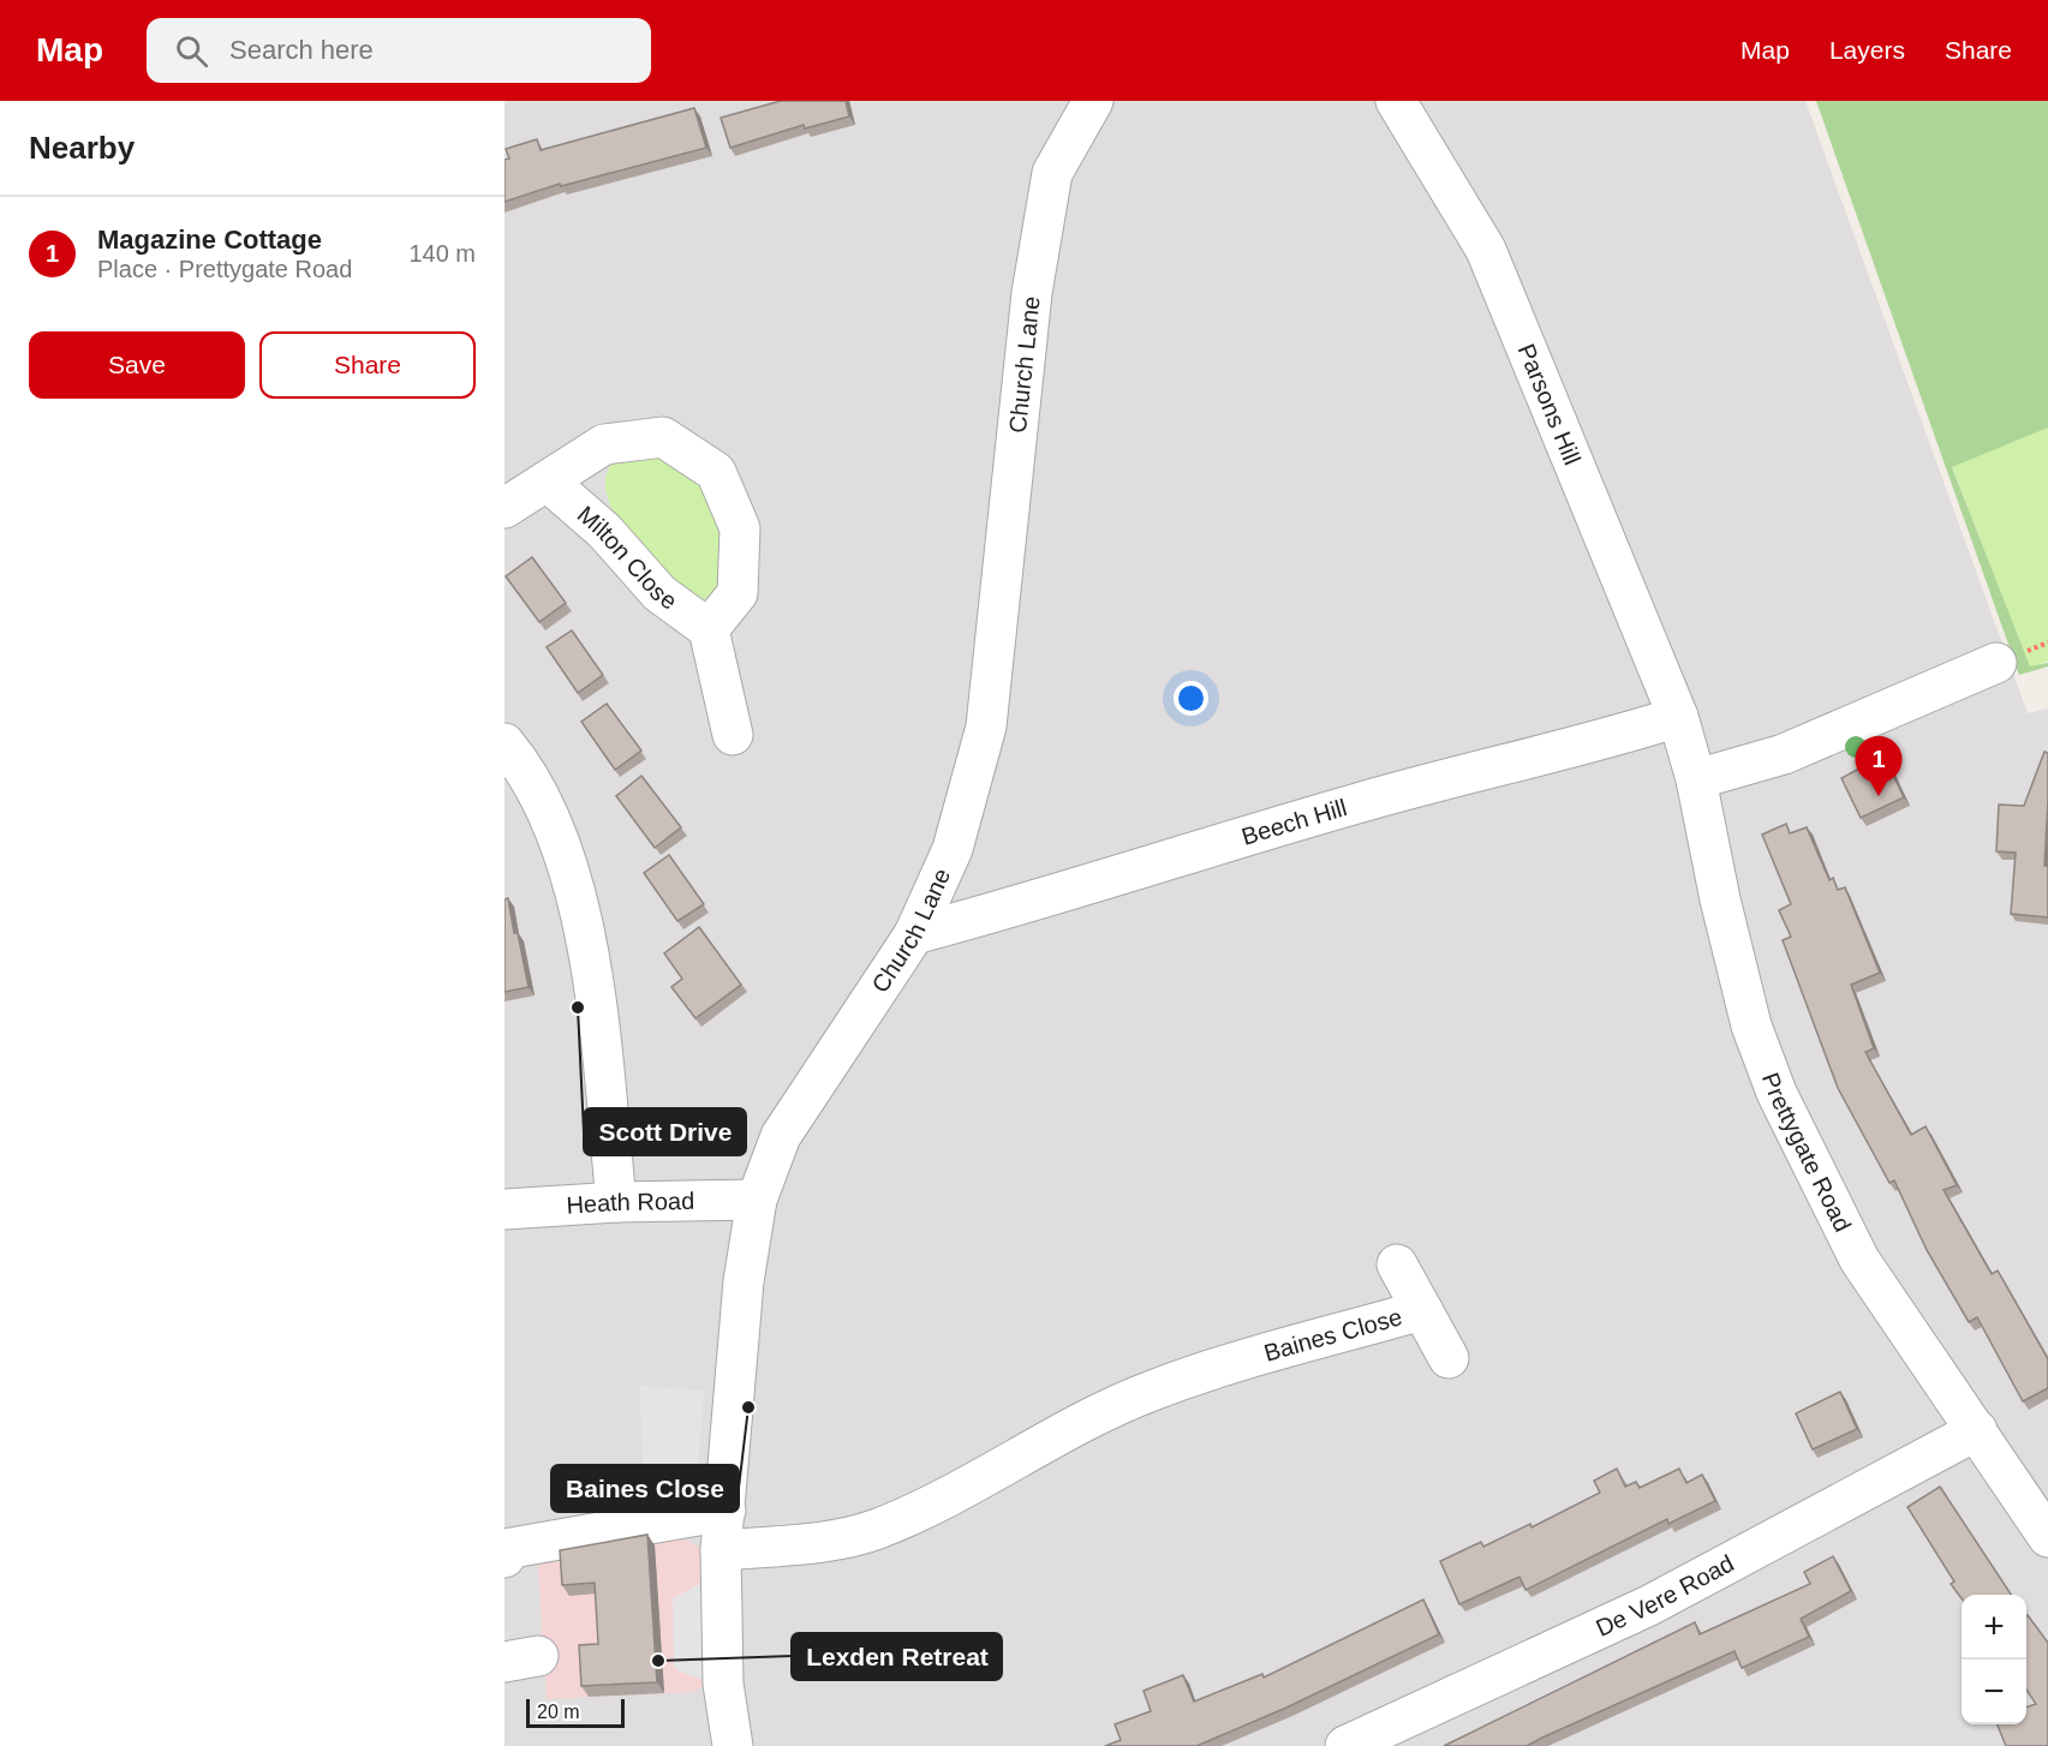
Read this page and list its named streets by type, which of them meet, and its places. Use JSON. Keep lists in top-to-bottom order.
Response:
{
  "streets": {
    "street": [
      "Church Lane",
      "Parsons Hill",
      "Milton Close",
      "Beech Hill",
      "Prettygate Road",
      "Heath Road",
      "Baines Close",
      "De Vere Road"
    ]
  },
  "crossings": [
    ["Church Lane", "Beech Hill"],
    ["Church Lane", "Heath Road"],
    ["Church Lane", "Baines Close"],
    ["Parsons Hill", "Beech Hill"],
    ["Parsons Hill", "Prettygate Road"],
    ["Beech Hill", "Prettygate Road"],
    ["Prettygate Road", "De Vere Road"]
  ],
  "places": ["Scott Drive", "Baines Close", "Lexden Retreat"],
  "scale_bar": "20 m",
  "page": {
    "header": "Map",
    "search": "Search here",
    "nav": ["Map", "Layers", "Share"],
    "heading": "Nearby",
    "list": [
      {
        "mark": "1",
        "name": "Magazine Cottage",
        "note": "Place · Prettygate Road",
        "value": "140 m"
      }
    ],
    "buttons": ["Save", "Share"],
    "pins": "1",
    "map_buttons": ["+", "−"],
    "scale": "20 m"
  }
}
